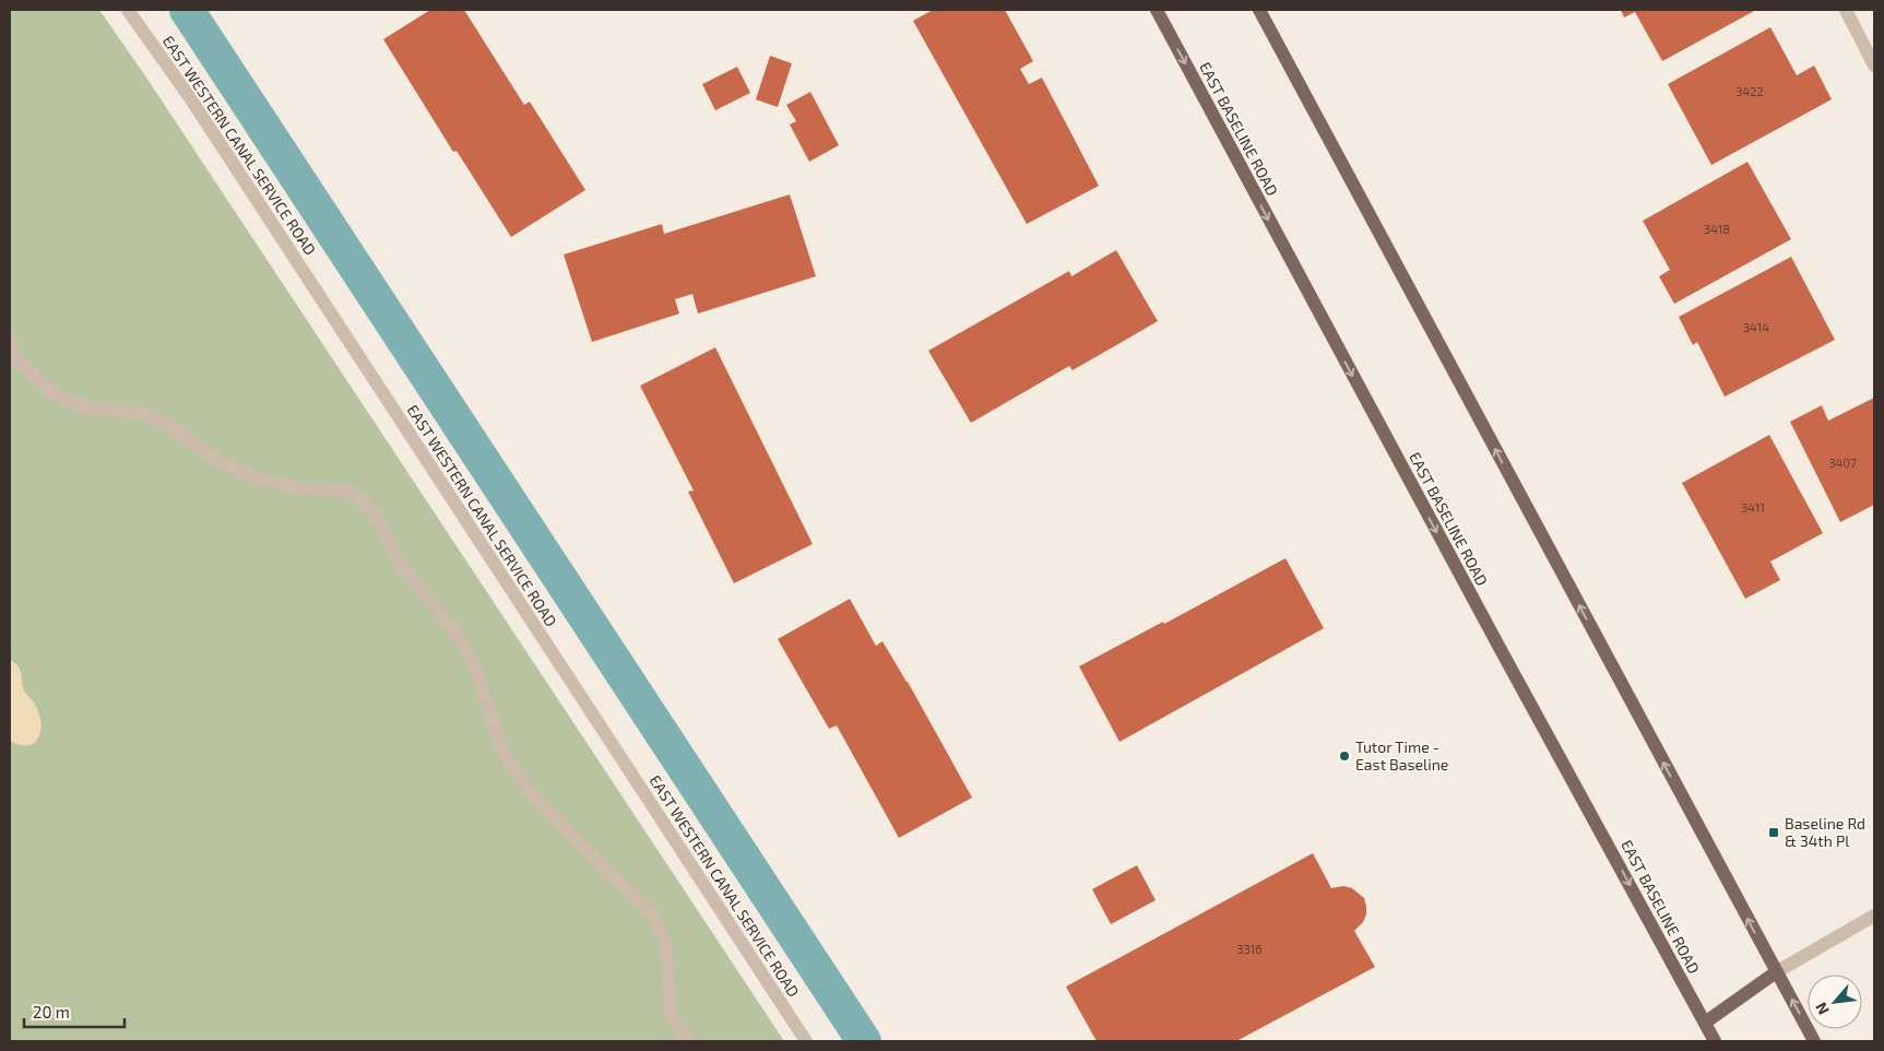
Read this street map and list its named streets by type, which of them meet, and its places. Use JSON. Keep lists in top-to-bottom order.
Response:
{
  "streets": {
    "main road": ["EAST BASELINE ROAD"],
    "street": ["EAST WESTERN CANAL SERVICE ROAD"]
  },
  "places": {
    "other": ["Tutor Time - East Baseline"],
    "transit": ["Baseline Rd & 34th Pl"]
  },
  "house_numbers": [
    "3422",
    "3418",
    "3414",
    "3407",
    "3411",
    "3316"
  ],
  "scale_bar": "20 m",
  "north": "bottom left"
}
